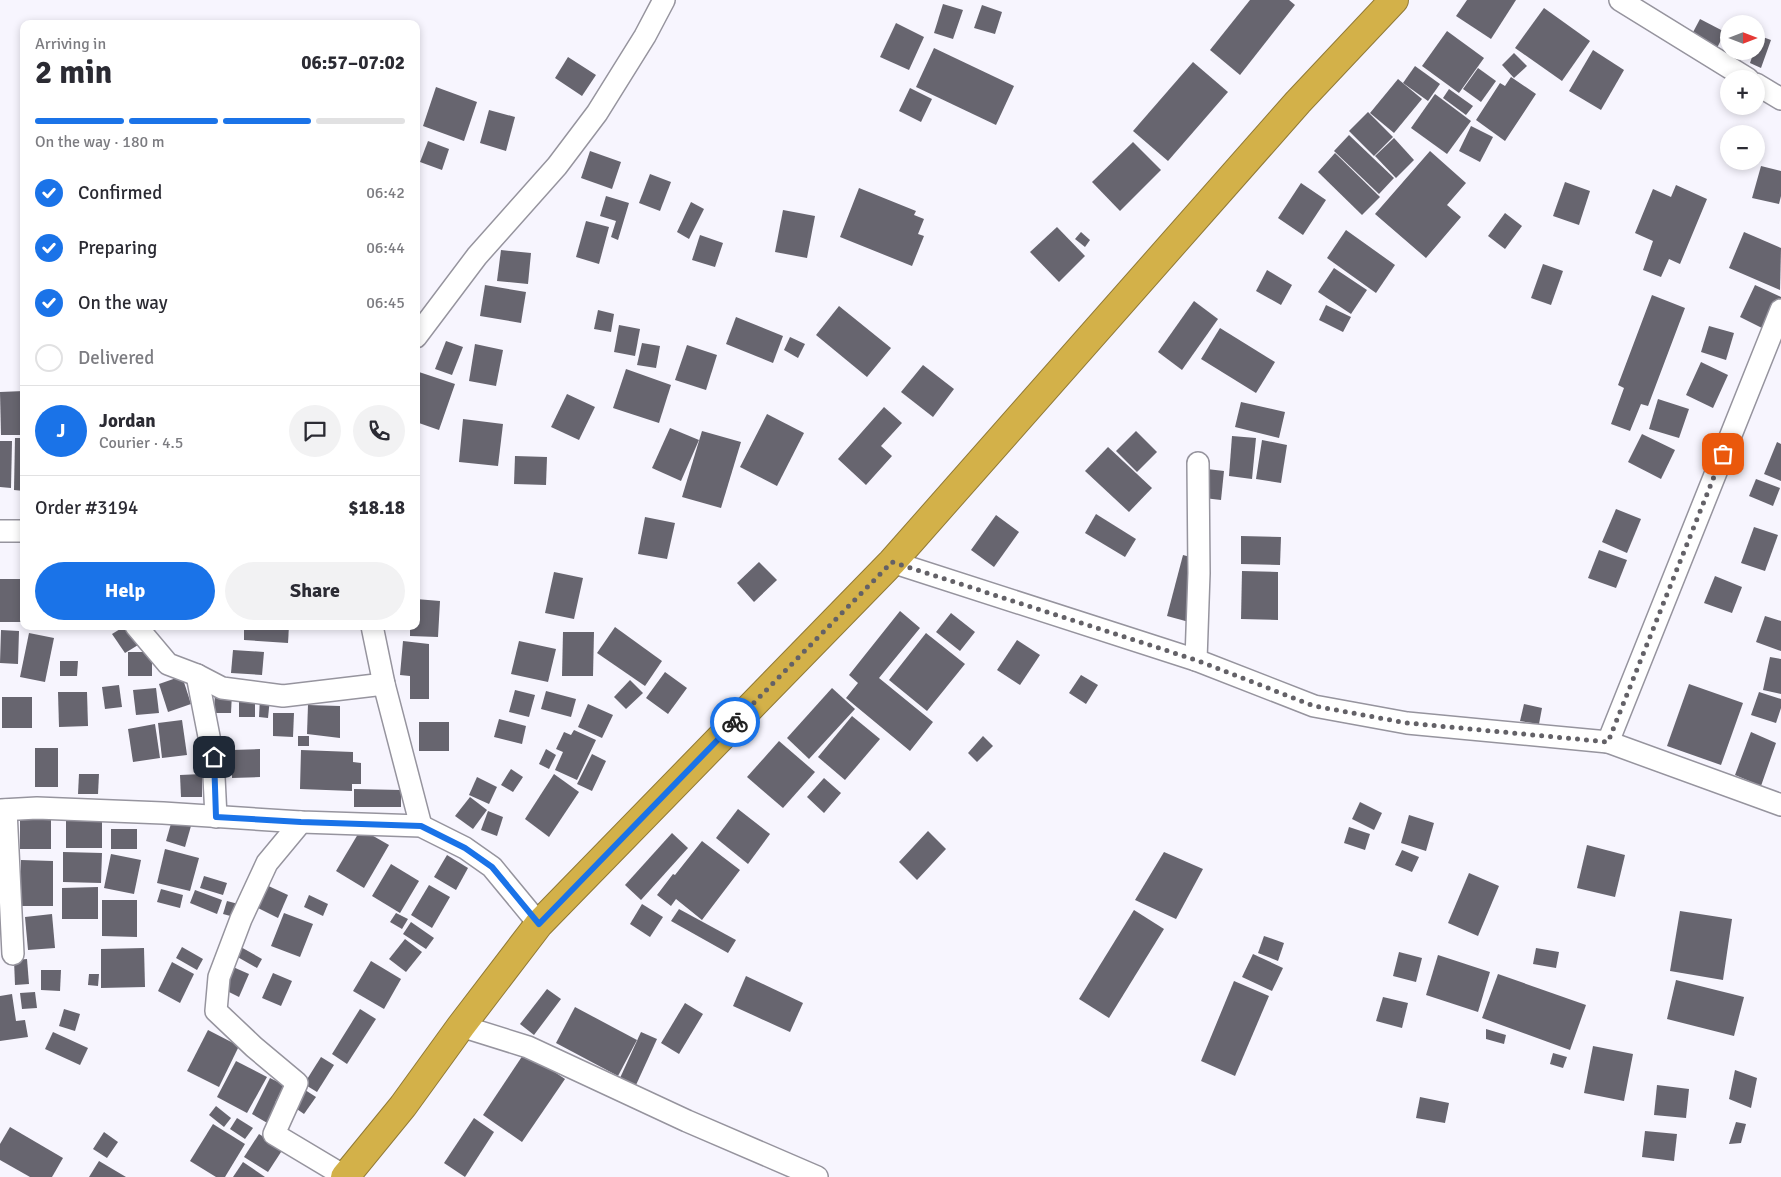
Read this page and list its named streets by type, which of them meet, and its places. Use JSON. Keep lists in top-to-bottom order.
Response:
{
  "north": "right",
  "page": {
    "map_buttons": ["+", "−"],
    "heading": ["2 min", "Arriving in", "06:57–07:02"],
    "panel": [
      "Jordan",
      "Courier · 4.5",
      "Order #3194",
      "$18.18"
    ],
    "bar": "On the way · 180 m",
    "list": [
      ["Confirmed", "06:42"],
      ["Preparing", "06:44"],
      ["On the way", "06:45"],
      "Delivered"
    ],
    "round": "J",
    "buttons": ["Help", "Share"]
  }
}
